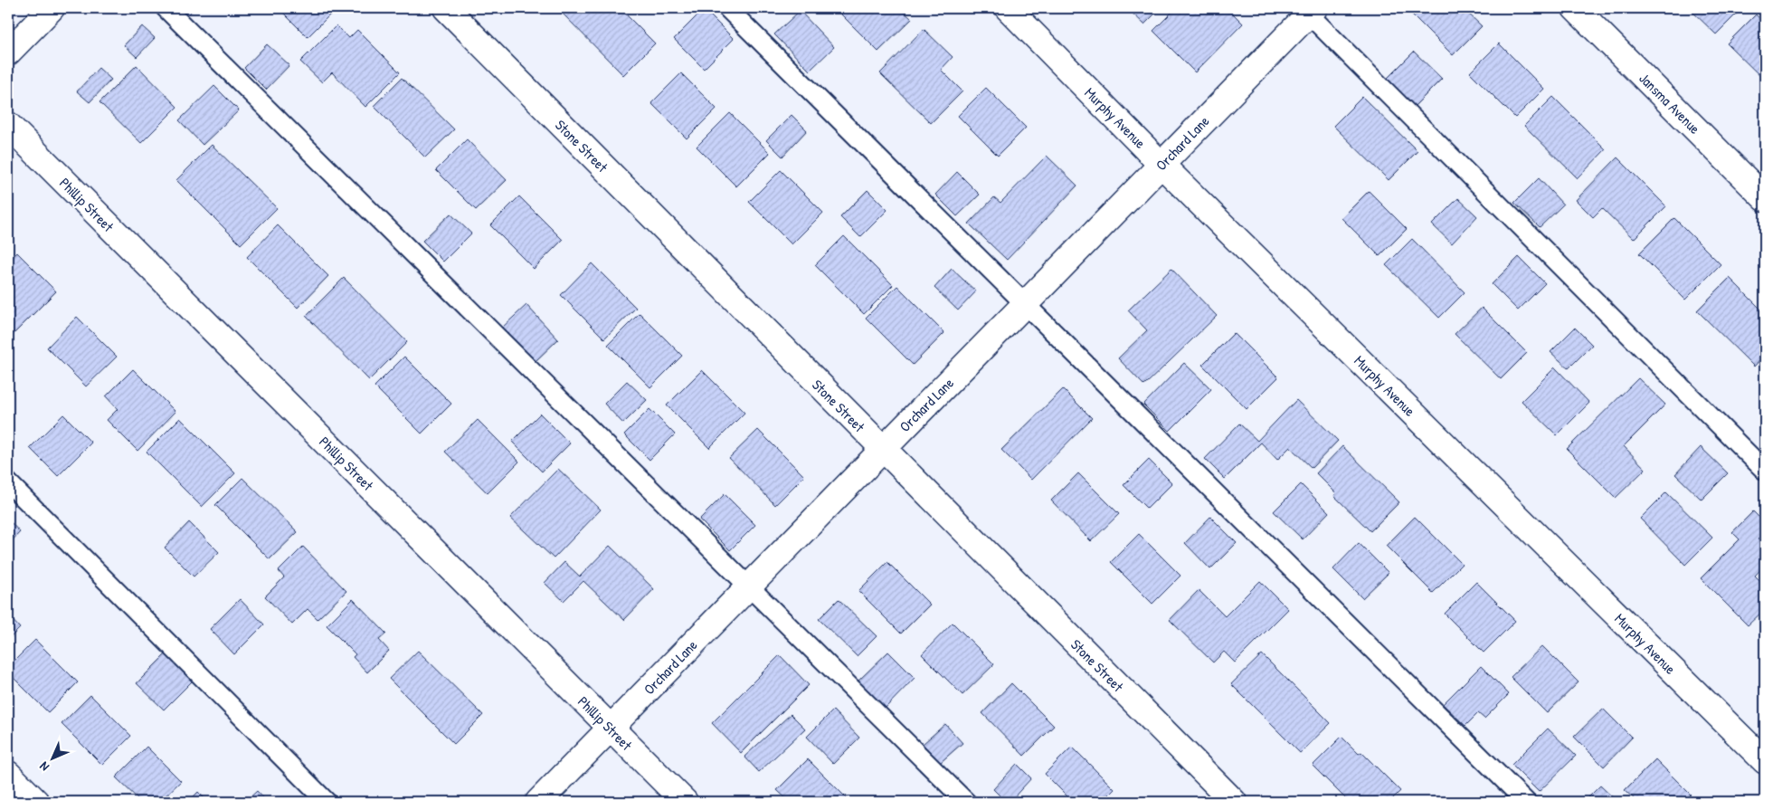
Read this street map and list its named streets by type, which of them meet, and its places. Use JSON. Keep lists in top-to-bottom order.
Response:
{
  "streets": {
    "street": [
      "Jansma Avenue",
      "Murphy Avenue",
      "Orchard Lane",
      "Stone Street",
      "Phillip Street"
    ]
  },
  "crossings": [
    ["Murphy Avenue", "Orchard Lane"],
    ["Orchard Lane", "Stone Street"],
    ["Orchard Lane", "Phillip Street"]
  ],
  "north": "bottom left"
}
